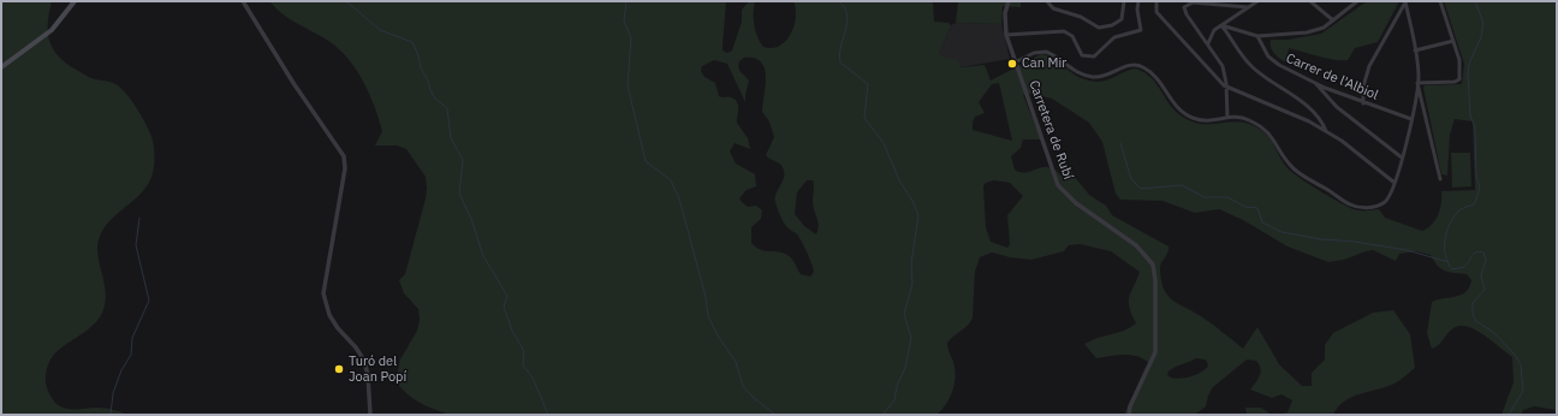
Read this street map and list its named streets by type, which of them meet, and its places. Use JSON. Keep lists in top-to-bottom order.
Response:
{
  "streets": {
    "street": ["Carrer de l'Albiol", "Carretera de Rubí"]
  },
  "places": ["Can Mir", "Turó del Joan Popí"]
}
